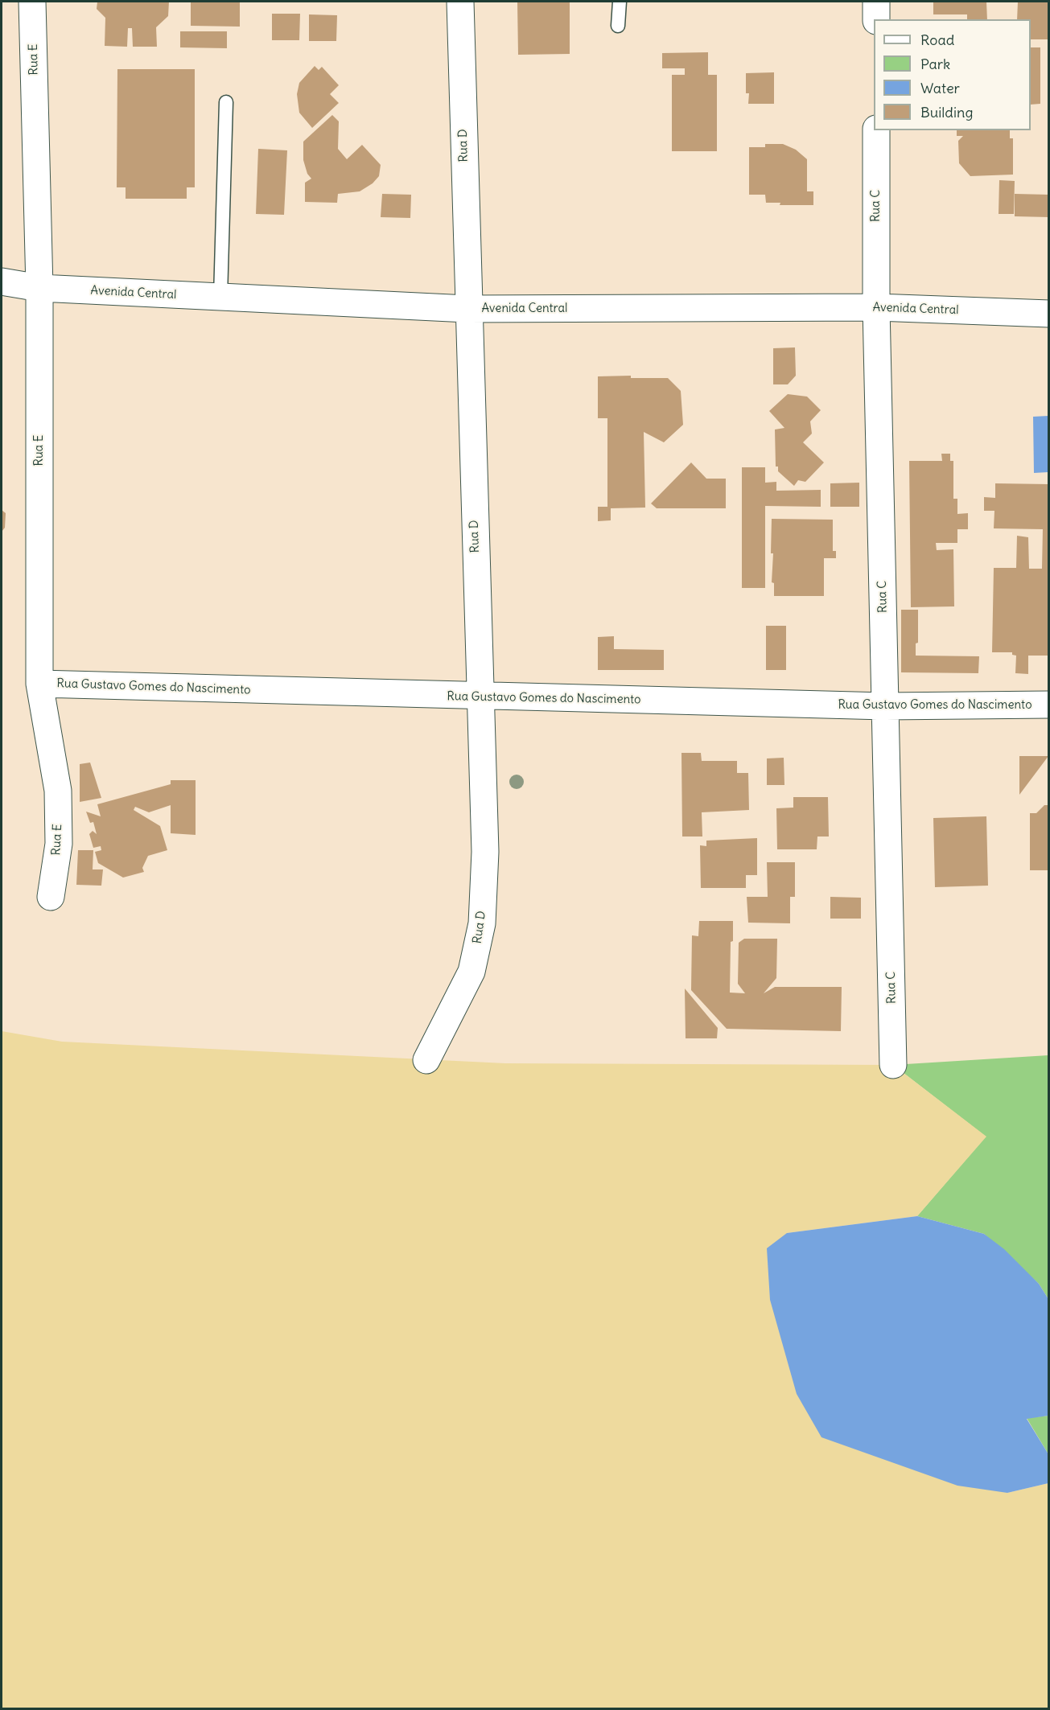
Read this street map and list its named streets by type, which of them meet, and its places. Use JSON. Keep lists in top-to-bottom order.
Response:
{
  "streets": {
    "street": [
      "Rua E",
      "Rua D",
      "Rua C",
      "Avenida Central",
      "Rua Gustavo Gomes do Nascimento"
    ]
  },
  "crossings": [
    ["Rua E", "Avenida Central"],
    ["Rua E", "Rua Gustavo Gomes do Nascimento"],
    ["Rua D", "Avenida Central"],
    ["Rua D", "Rua Gustavo Gomes do Nascimento"],
    ["Rua C", "Avenida Central"],
    ["Rua C", "Rua Gustavo Gomes do Nascimento"]
  ],
  "legend": [
    "Road",
    "Park",
    "Water",
    "Building"
  ]
}
